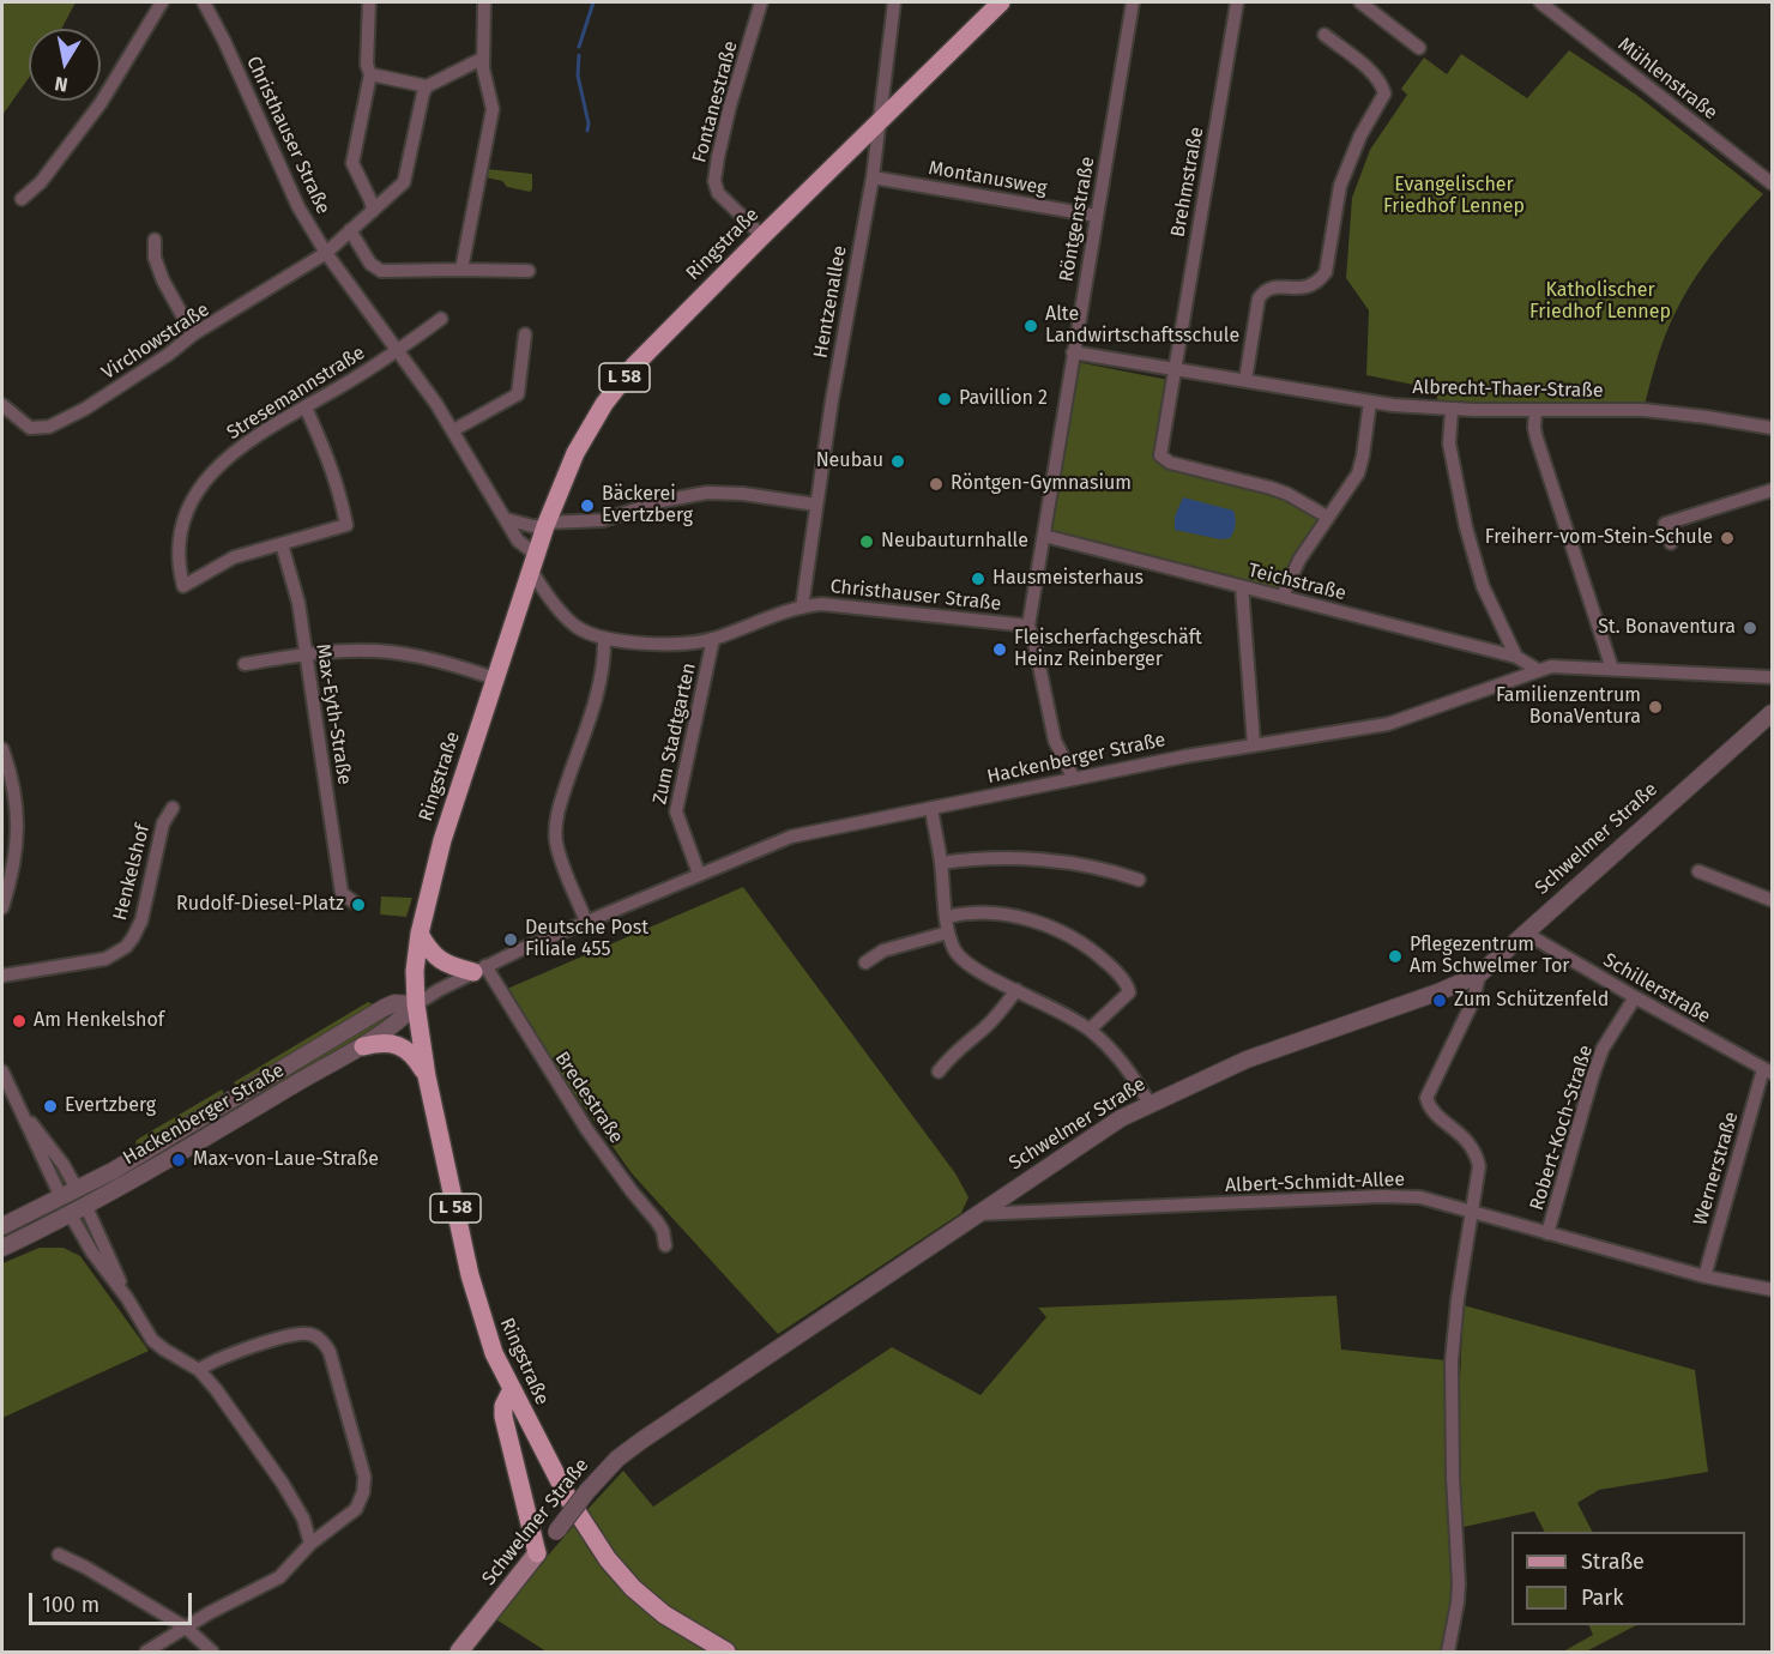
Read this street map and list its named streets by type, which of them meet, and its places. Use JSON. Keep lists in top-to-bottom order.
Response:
{
  "streets": {
    "main road": ["Ringstraße", "L 58", "Schwelmer Straße"],
    "street": [
      "Mühlenstraße",
      "Fontanestraße",
      "Christhauser Straße",
      "Montanusweg",
      "Brehmstraße",
      "Röntgenstraße",
      "Hentzenallee",
      "Virchowstraße",
      "Albrecht-Thaer-Straße",
      "Stresemannstraße",
      "Teichstraße",
      "Max-Eyth-Straße",
      "Zum Stadtgarten",
      "Hackenberger Straße",
      "Henkelshof",
      "Schillerstraße",
      "Bredestraße",
      "Robert-Koch-Straße",
      "Wernerstraße",
      "Albert-Schmidt-Allee"
    ]
  },
  "crossings": [
    ["Fontanestraße", "Ringstraße"],
    ["Christhauser Straße", "Röntgenstraße"],
    ["Christhauser Straße", "Ringstraße"],
    ["Christhauser Straße", "Hentzenallee"],
    ["Christhauser Straße", "Virchowstraße"],
    ["Christhauser Straße", "Stresemannstraße"],
    ["Christhauser Straße", "Zum Stadtgarten"],
    ["Montanusweg", "Röntgenstraße"],
    ["Montanusweg", "Hentzenallee"],
    ["Brehmstraße", "Albrecht-Thaer-Straße"],
    ["Röntgenstraße", "Albrecht-Thaer-Straße"],
    ["Röntgenstraße", "Teichstraße"],
    ["Röntgenstraße", "Hackenberger Straße"],
    ["Ringstraße", "Hentzenallee"],
    ["Ringstraße", "Hackenberger Straße"],
    ["Stresemannstraße", "Max-Eyth-Straße"],
    ["Teichstraße", "Hackenberger Straße"],
    ["Zum Stadtgarten", "Hackenberger Straße"],
    ["Hackenberger Straße", "Bredestraße"],
    ["Schwelmer Straße", "Schillerstraße"],
    ["Schwelmer Straße", "Albert-Schmidt-Allee"],
    ["Schillerstraße", "Robert-Koch-Straße"],
    ["Schillerstraße", "Wernerstraße"],
    ["Robert-Koch-Straße", "Albert-Schmidt-Allee"],
    ["Wernerstraße", "Albert-Schmidt-Allee"]
  ],
  "parks": ["Evangelischer Friedhof Lennep", "Katholischer Friedhof Lennep"],
  "places": [
    "Alte Landwirtschaftsschule",
    "Pavillion 2",
    "Neubau",
    "Röntgen-Gymnasium",
    "Bäckerei Evertzberg",
    "Freiherr-vom-Stein-Schule",
    "Neubauturnhalle",
    "Hausmeisterhaus",
    "St. Bonaventura",
    "Fleischerfachgeschäft Heinz Reinberger",
    "Familienzentrum BonaVentura",
    "Rudolf-Diesel-Platz",
    "Deutsche Post Filiale 455",
    "Pflegezentrum Am Schwelmer Tor",
    "Zum Schützenfeld",
    "Am Henkelshof",
    "Evertzberg",
    "Max-von-Laue-Straße"
  ],
  "legend": ["Straße", "Park"],
  "scale_bar": "100 m",
  "north": "bottom"
}
